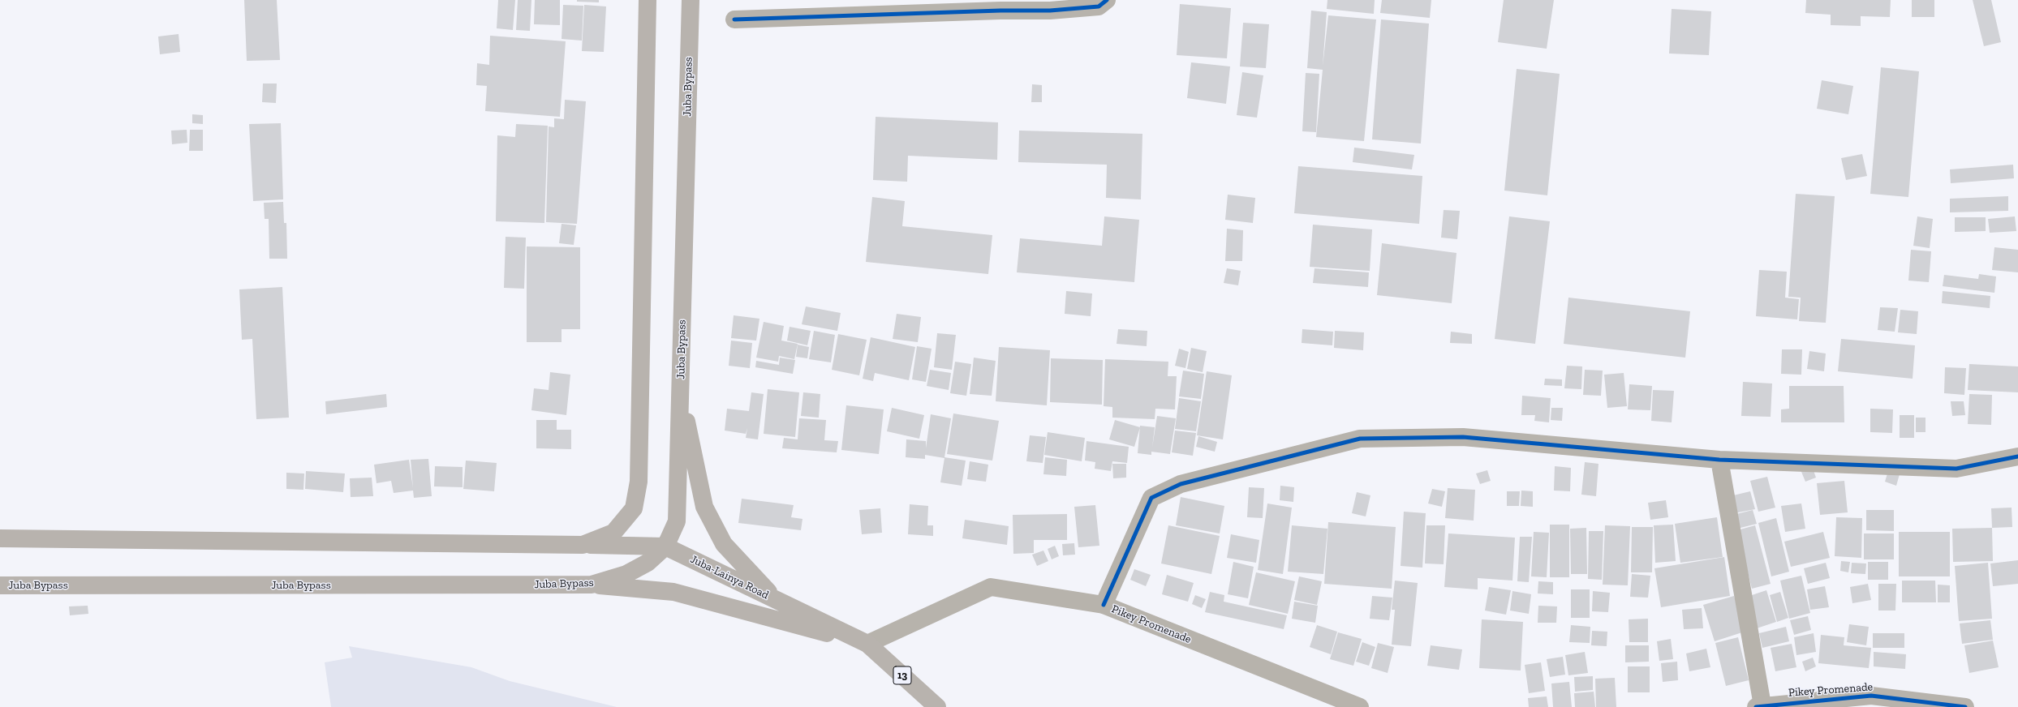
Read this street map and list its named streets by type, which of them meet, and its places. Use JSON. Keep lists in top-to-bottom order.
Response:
{
  "streets": {
    "main road": ["Juba Bypass", "Juba-Lainya Road", "13"],
    "street": ["Pikey Promenade"]
  },
  "crossings": [
    ["Juba Bypass", "Juba-Lainya Road"],
    ["Juba-Lainya Road", "Pikey Promenade"]
  ]
}
